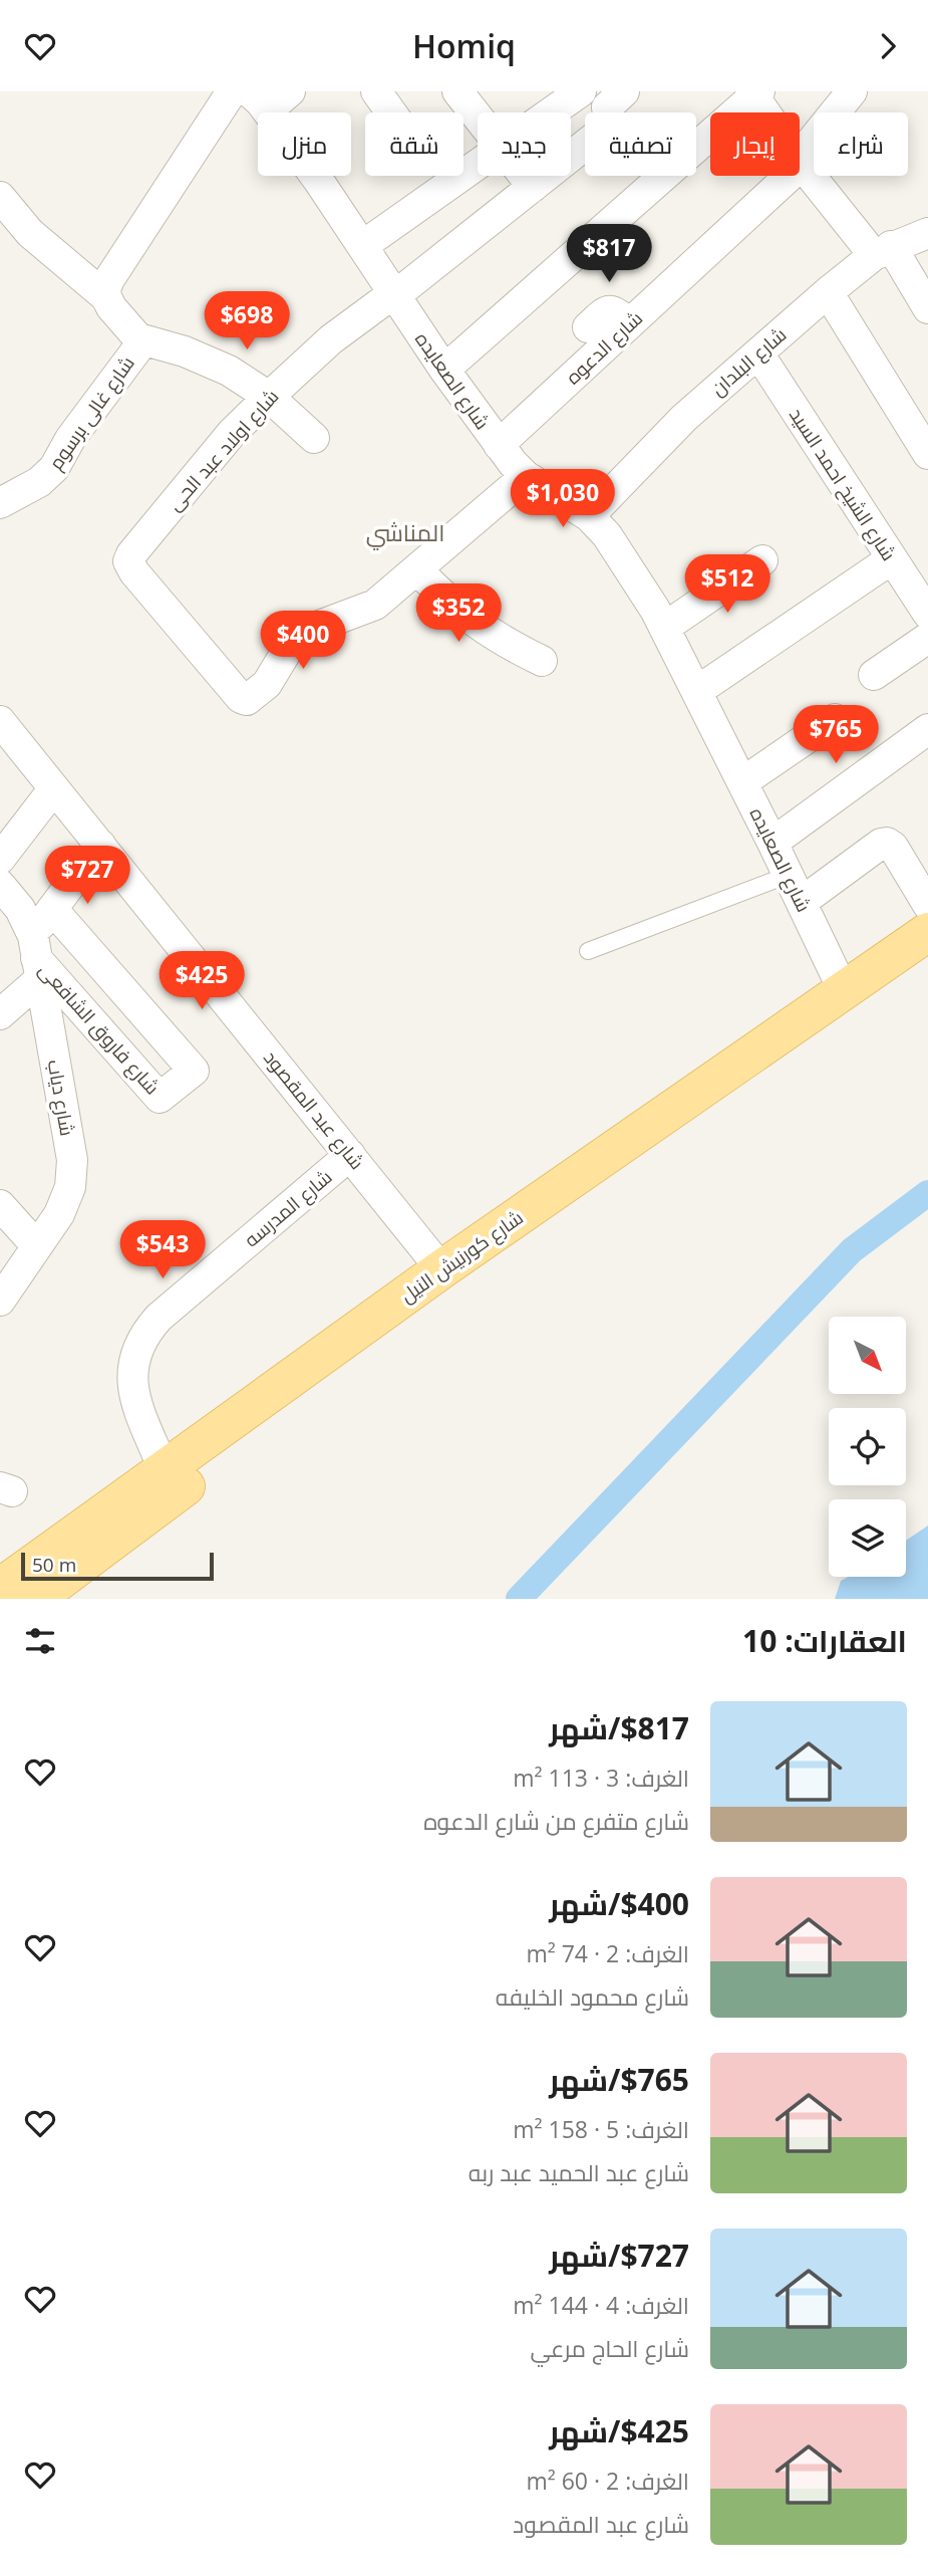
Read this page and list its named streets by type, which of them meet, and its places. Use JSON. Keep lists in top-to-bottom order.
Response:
{
  "streets": {
    "main road": ["شارع كورنيش النيل"],
    "street": [
      "شارع الدعوه",
      "شارع البلدان",
      "شارع الصعايده",
      "شارع غالى برسوم",
      "شارع اولاد عبد الحى",
      "شارع الشيخ احمد السيد",
      "شارع فاروق الشافعى",
      "شارع دياب",
      "شارع عبد المقصود",
      "شارع المدرسه"
    ]
  },
  "crossings": [
    ["شارع الدعوه", "شارع الصعايده"],
    ["شارع البلدان", "شارع الصعايده"],
    ["شارع البلدان", "شارع الشيخ احمد السيد"],
    ["شارع الصعايده", "شارع اولاد عبد الحى"],
    ["شارع الصعايده", "شارع كورنيش النيل"],
    ["شارع فاروق الشافعى", "شارع دياب"],
    ["شارع عبد المقصود", "شارع المدرسه"],
    ["شارع عبد المقصود", "شارع كورنيش النيل"],
    ["شارع المدرسه", "شارع كورنيش النيل"]
  ],
  "districts": ["المناشي"],
  "scale_bar": "50 m",
  "north": "bottom right",
  "page": {
    "header": "Homiq",
    "chip": [
      "شراء",
      "إيجار",
      "تصفية",
      "جديد",
      "شقة",
      "منزل"
    ],
    "price": [
      "$817",
      "$698",
      "$1,030",
      "$512",
      "$352",
      "$400",
      "$765",
      "$727",
      "$425",
      "$543"
    ],
    "scale": "50 m",
    "heading": "العقارات: 10",
    "list": [
      {
        "name": "$817/شهر",
        "note": "الغرف: 3 · 113 m² · شارع متفرع من شارع الدعوه"
      },
      {
        "name": "$400/شهر",
        "note": "الغرف: 2 · 74 m² · شارع محمود الخليفه"
      },
      {
        "name": "$765/شهر",
        "note": "الغرف: 5 · 158 m² · شارع عبد الحميد عبد ربه"
      },
      {
        "name": "$727/شهر",
        "note": "الغرف: 4 · 144 m² · شارع الحاج مرعي"
      },
      {
        "name": "$425/شهر",
        "note": "الغرف: 2 · 60 m² · شارع عبد المقصود"
      }
    ]
  }
}
